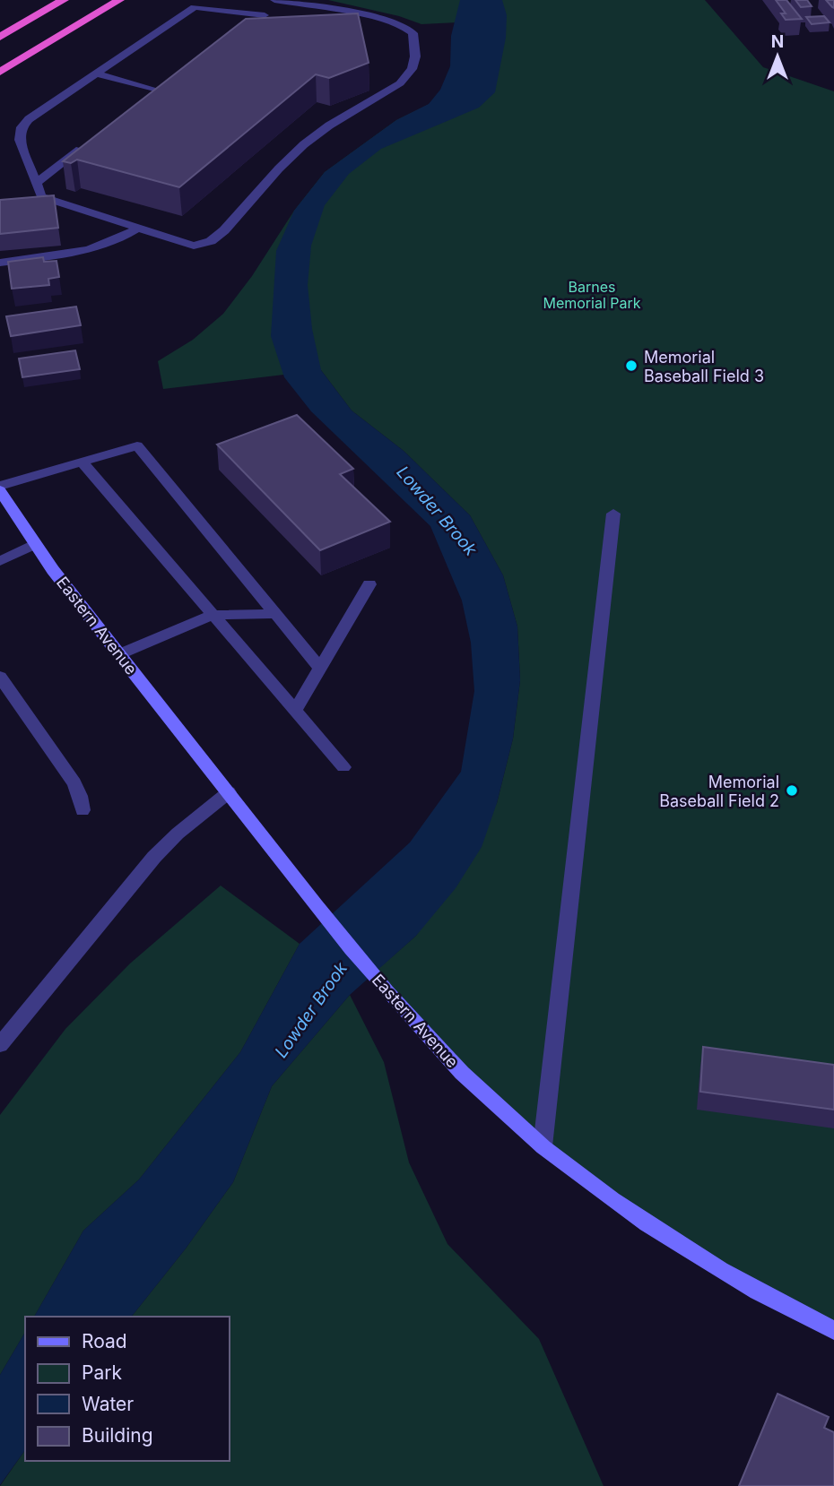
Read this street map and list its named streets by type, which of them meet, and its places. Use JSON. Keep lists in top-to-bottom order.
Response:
{
  "streets": {
    "main road": ["Eastern Avenue"]
  },
  "water": ["Lowder Brook"],
  "parks": ["Barnes Memorial Park"],
  "places": ["Memorial Baseball Field 3", "Memorial Baseball Field 2"],
  "legend": [
    "Road",
    "Park",
    "Water",
    "Building"
  ],
  "north": "top"
}
